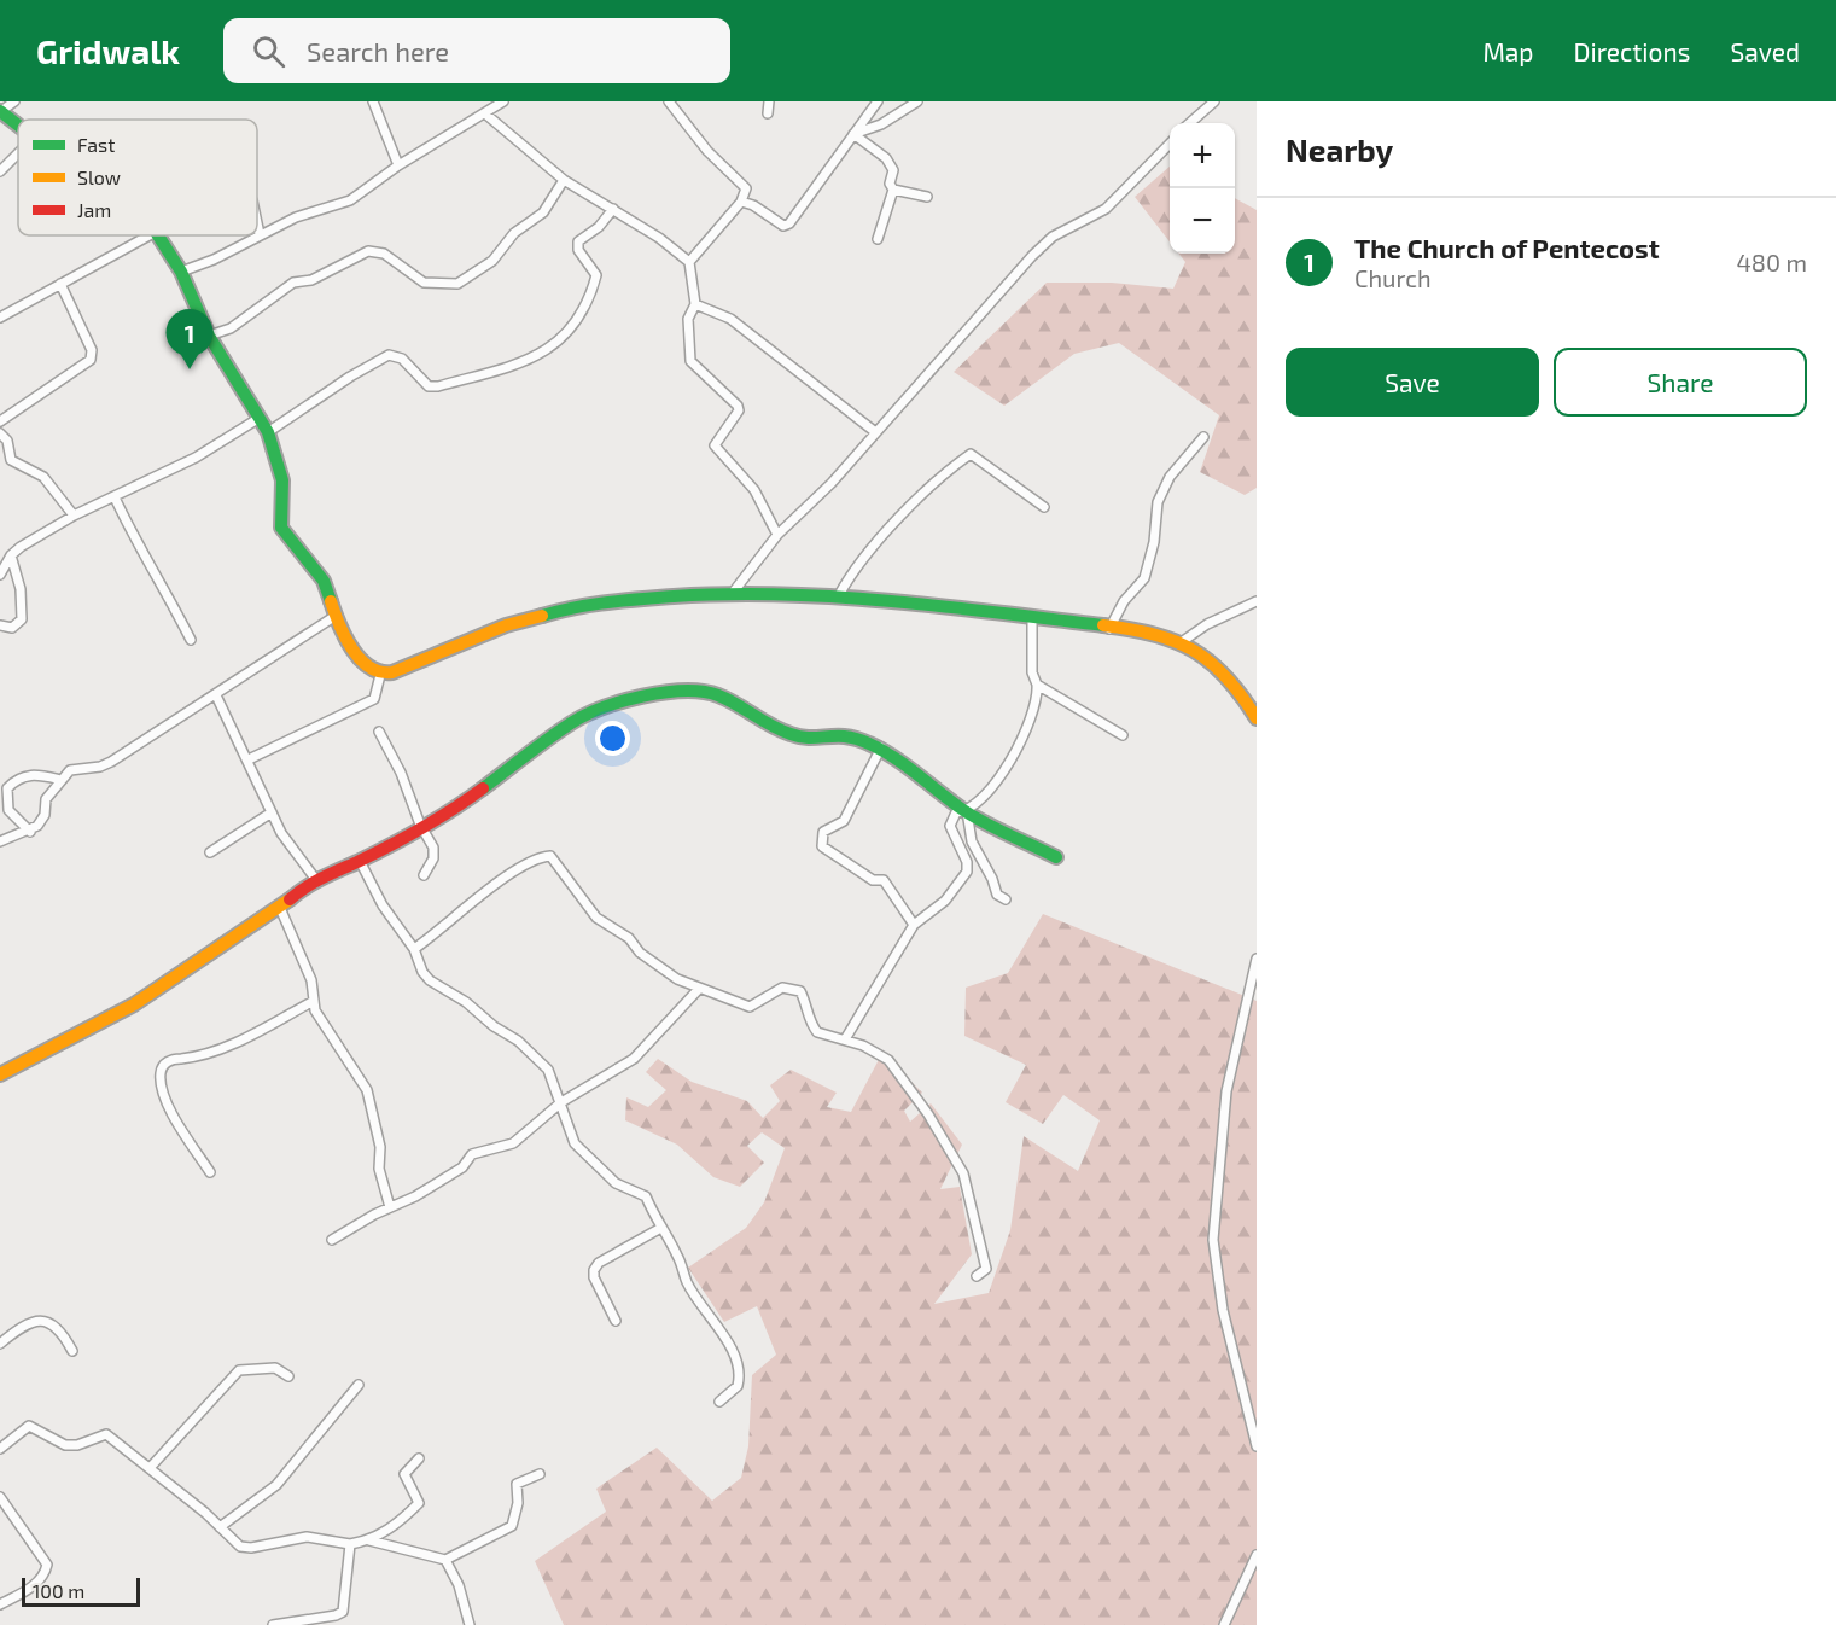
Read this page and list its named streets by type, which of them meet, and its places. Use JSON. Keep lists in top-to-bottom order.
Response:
{
  "legend": ["Fast", "Slow", "Jam"],
  "scale_bar": "100 m",
  "page": {
    "header": "Gridwalk",
    "search": "Search here",
    "nav": ["Map", "Directions", "Saved"],
    "heading": "Nearby",
    "map_buttons": ["+", "−"],
    "list": [
      {
        "mark": "1",
        "name": "The Church of Pentecost",
        "note": "Church",
        "value": "480 m"
      }
    ],
    "pins": "1",
    "buttons": ["Save", "Share"],
    "scale": "100 m"
  }
}
